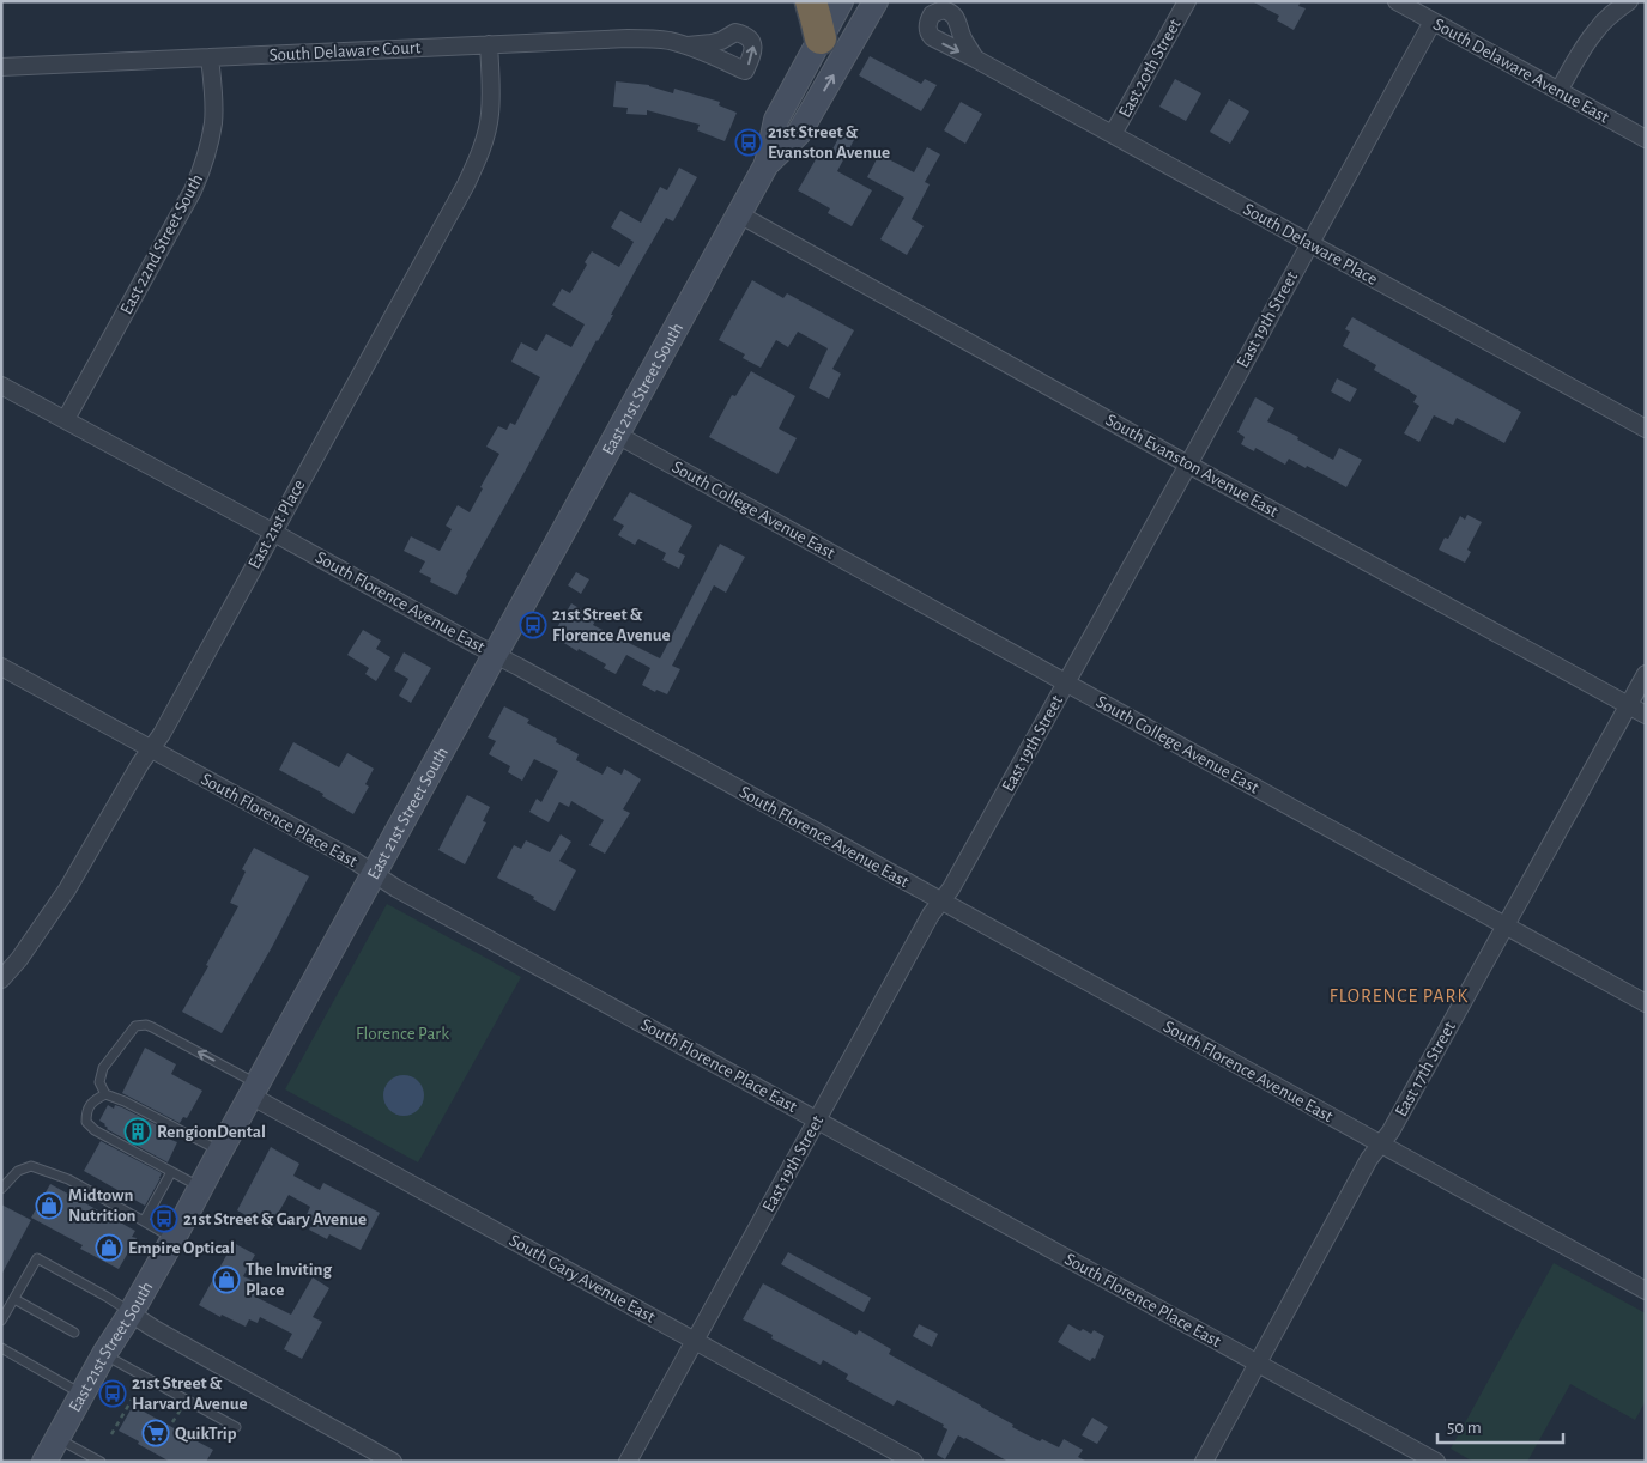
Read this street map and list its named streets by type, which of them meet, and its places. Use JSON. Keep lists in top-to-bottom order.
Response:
{
  "streets": {
    "main road": ["East 21st Street South"],
    "street": [
      "South Delaware Court",
      "East 20th Street",
      "South Delaware Avenue East",
      "East 22nd Street South",
      "South Delaware Place",
      "East 19th Street",
      "South Evanston Avenue East",
      "South College Avenue East",
      "East 21st Place",
      "South Florence Avenue East",
      "South Florence Place East",
      "East 17th Street",
      "South Gary Avenue East"
    ]
  },
  "crossings": [
    ["South Delaware Court", "East 22nd Street South"],
    ["South Delaware Court", "East 21st Place"],
    ["East 20th Street", "South Delaware Place"],
    ["South Delaware Avenue East", "East 19th Street"],
    ["East 22nd Street South", "South Florence Avenue East"],
    ["South Delaware Place", "East 19th Street"],
    ["East 19th Street", "South Evanston Avenue East"],
    ["East 19th Street", "South College Avenue East"],
    ["East 19th Street", "South Florence Avenue East"],
    ["East 19th Street", "South Florence Place East"],
    ["East 19th Street", "South Gary Avenue East"],
    ["East 21st Street South", "South Evanston Avenue East"],
    ["East 21st Street South", "South College Avenue East"],
    ["East 21st Street South", "South Florence Avenue East"],
    ["East 21st Street South", "South Florence Place East"],
    ["East 21st Street South", "South Gary Avenue East"],
    ["South Evanston Avenue East", "East 17th Street"],
    ["South College Avenue East", "East 17th Street"],
    ["East 21st Place", "South Florence Avenue East"],
    ["East 21st Place", "South Florence Place East"],
    ["South Florence Avenue East", "East 17th Street"],
    ["South Florence Place East", "East 17th Street"]
  ],
  "districts": ["FLORENCE PARK"],
  "parks": ["Florence Park"],
  "places": {
    "bus stop": [
      "21st Street & Evanston Avenue",
      "21st Street & Florence Avenue",
      "21st Street & Gary Avenue",
      "21st Street & Harvard Avenue"
    ],
    "building": ["RengionDental"],
    "shop": ["Midtown Nutrition", "Empire Optical", "The Inviting Place"],
    "supermarket": ["QuikTrip"]
  },
  "scale_bar": "50 m"
}
